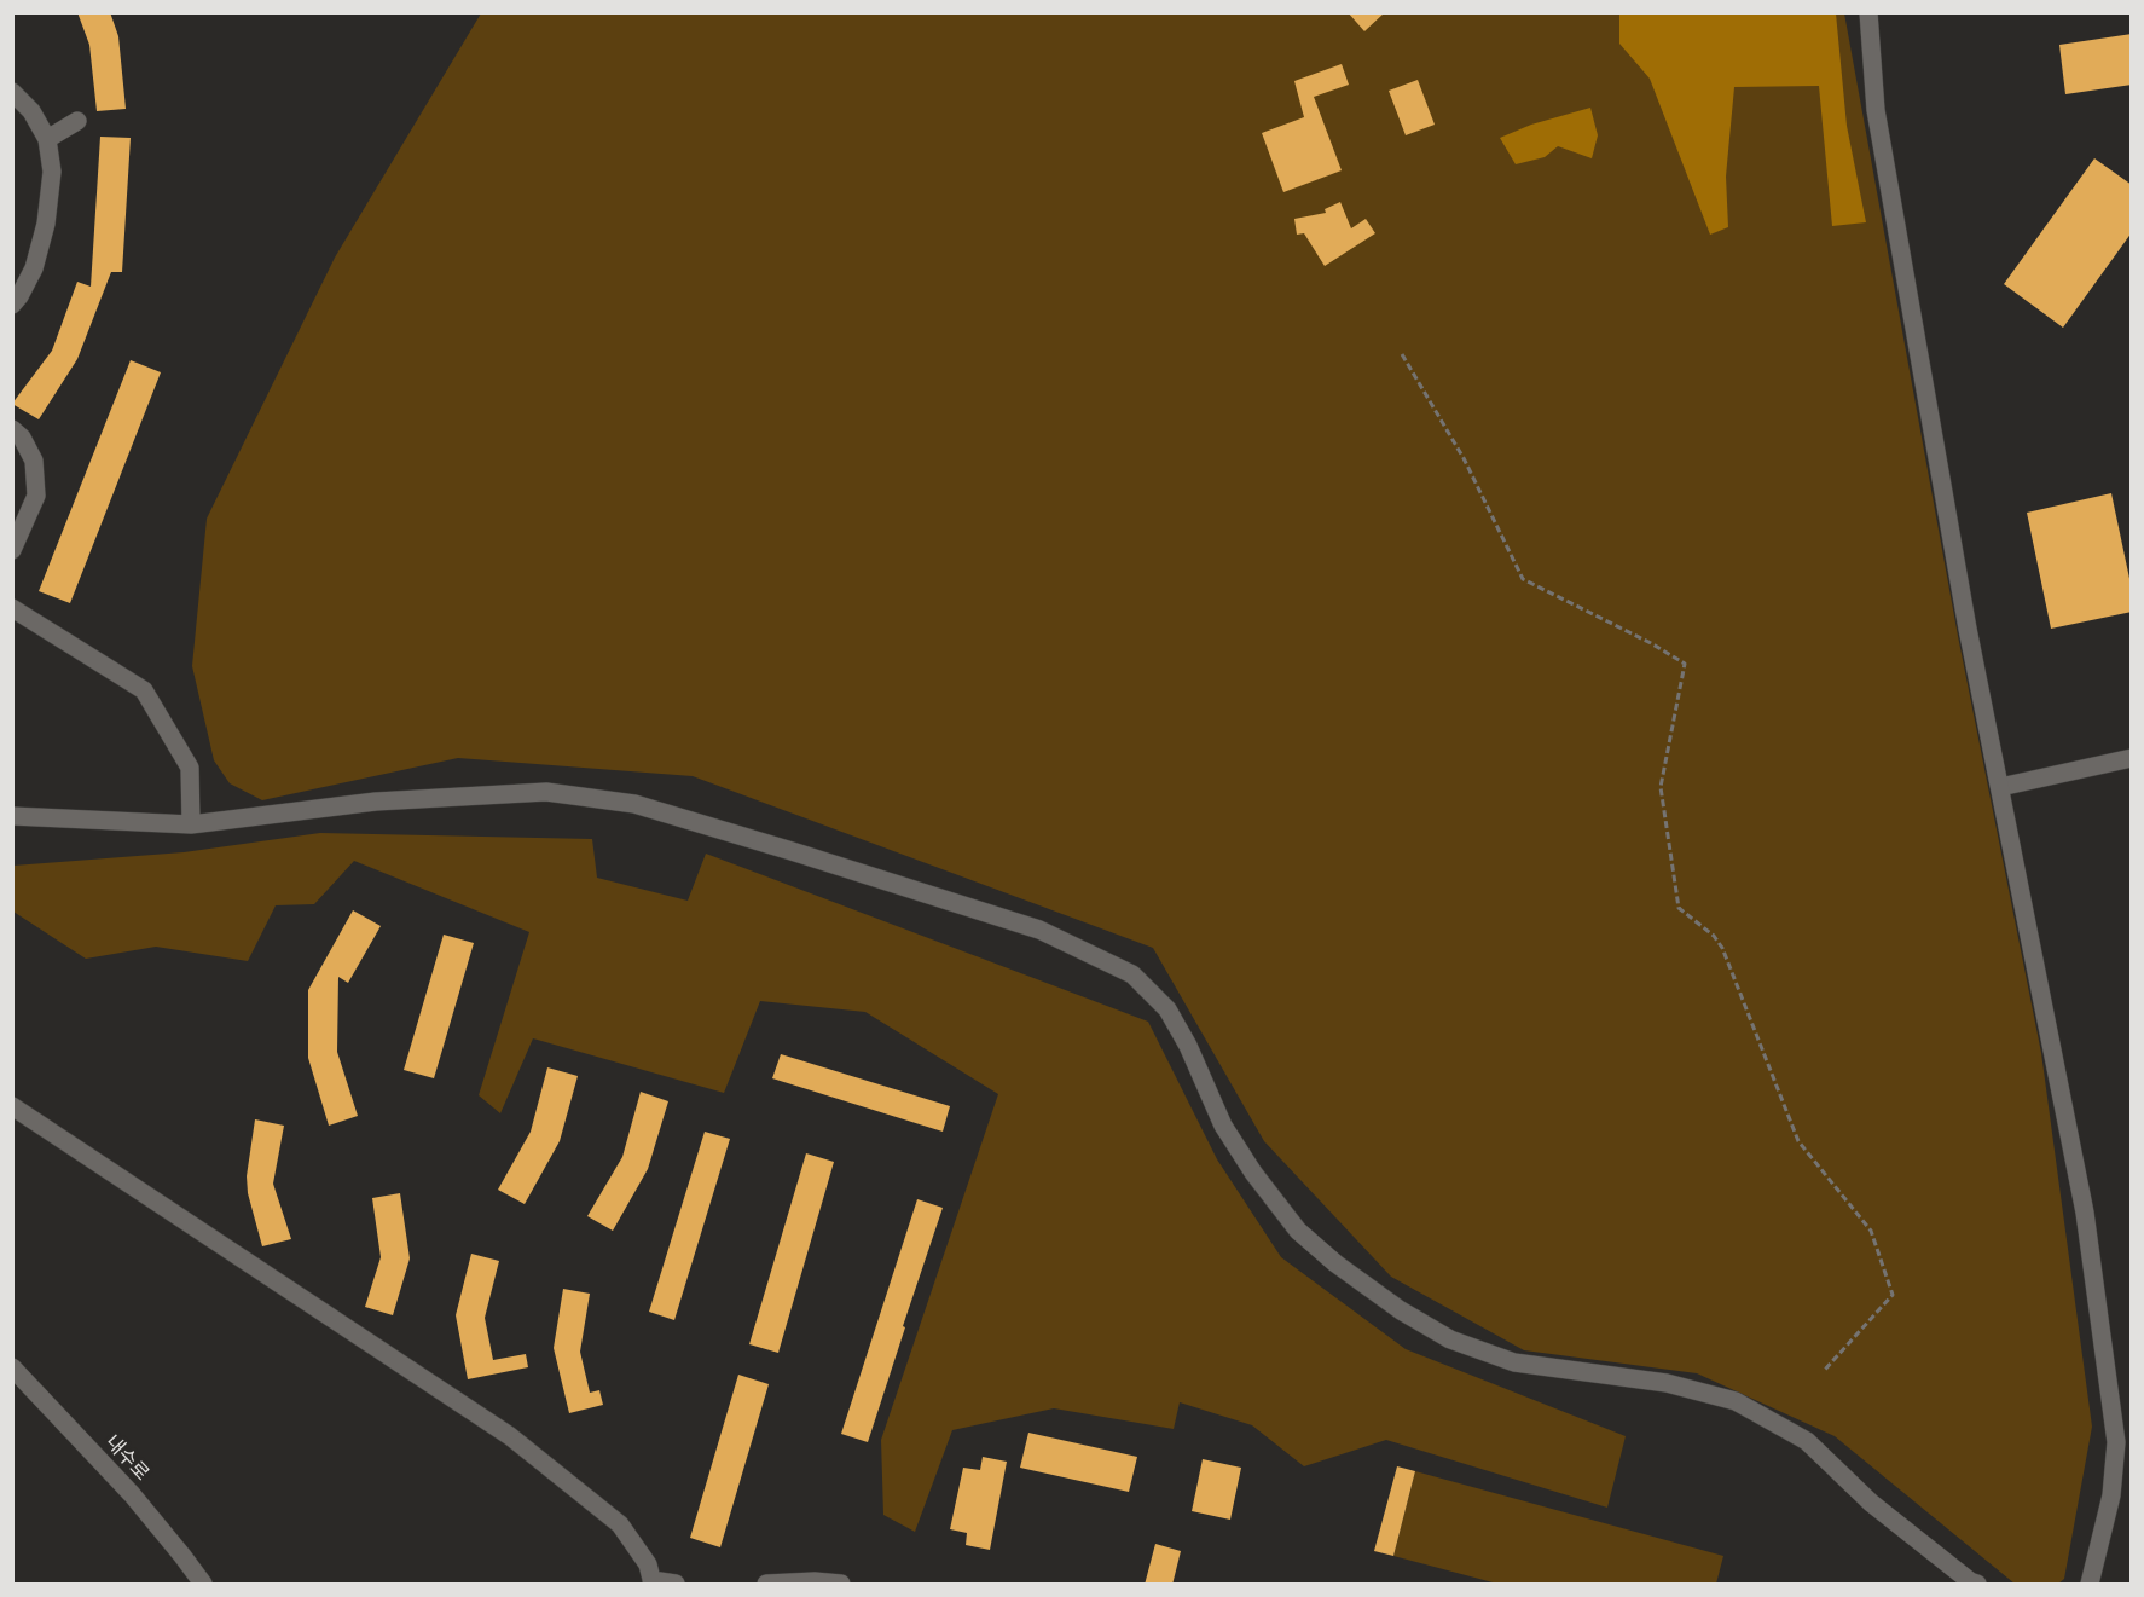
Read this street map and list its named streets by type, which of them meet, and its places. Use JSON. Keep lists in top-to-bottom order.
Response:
{
  "streets": {
    "street": ["내수로"]
  }
}
